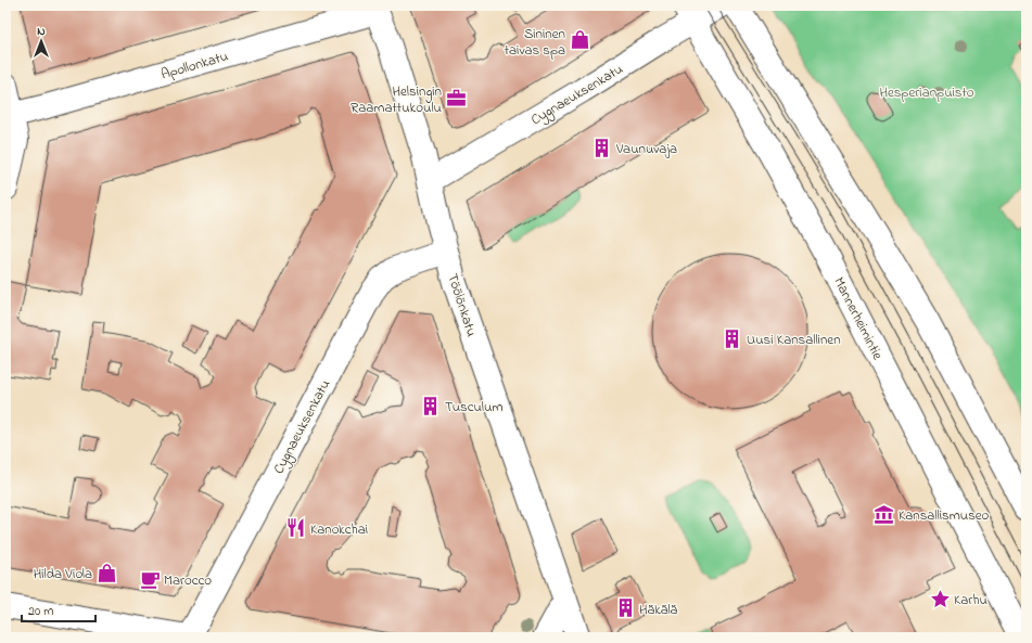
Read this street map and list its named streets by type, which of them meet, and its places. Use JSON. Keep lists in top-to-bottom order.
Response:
{
  "streets": {
    "street": [
      "Apollonkatu",
      "Cygnaeuksenkatu",
      "Töölönkatu",
      "Mannerheimintie"
    ]
  },
  "crossings": [
    ["Apollonkatu", "Töölönkatu"],
    ["Cygnaeuksenkatu", "Töölönkatu"],
    ["Cygnaeuksenkatu", "Mannerheimintie"]
  ],
  "parks": ["Hesperianpuisto"],
  "places": {
    "shop": ["Sininen taivas spa", "Hilda Viola"],
    "office": ["Helsingin Raamattukoulu"],
    "building": [
      "Vaunuvaja",
      "Uusi Kansallinen",
      "Tusculum",
      "Häkälä"
    ],
    "museum": ["Kansallismuseo"],
    "restaurant": ["Kanokchai"],
    "cafe": ["Marocco"],
    "place": ["Karhu"]
  },
  "scale_bar": "20 m",
  "north": "top"
}
